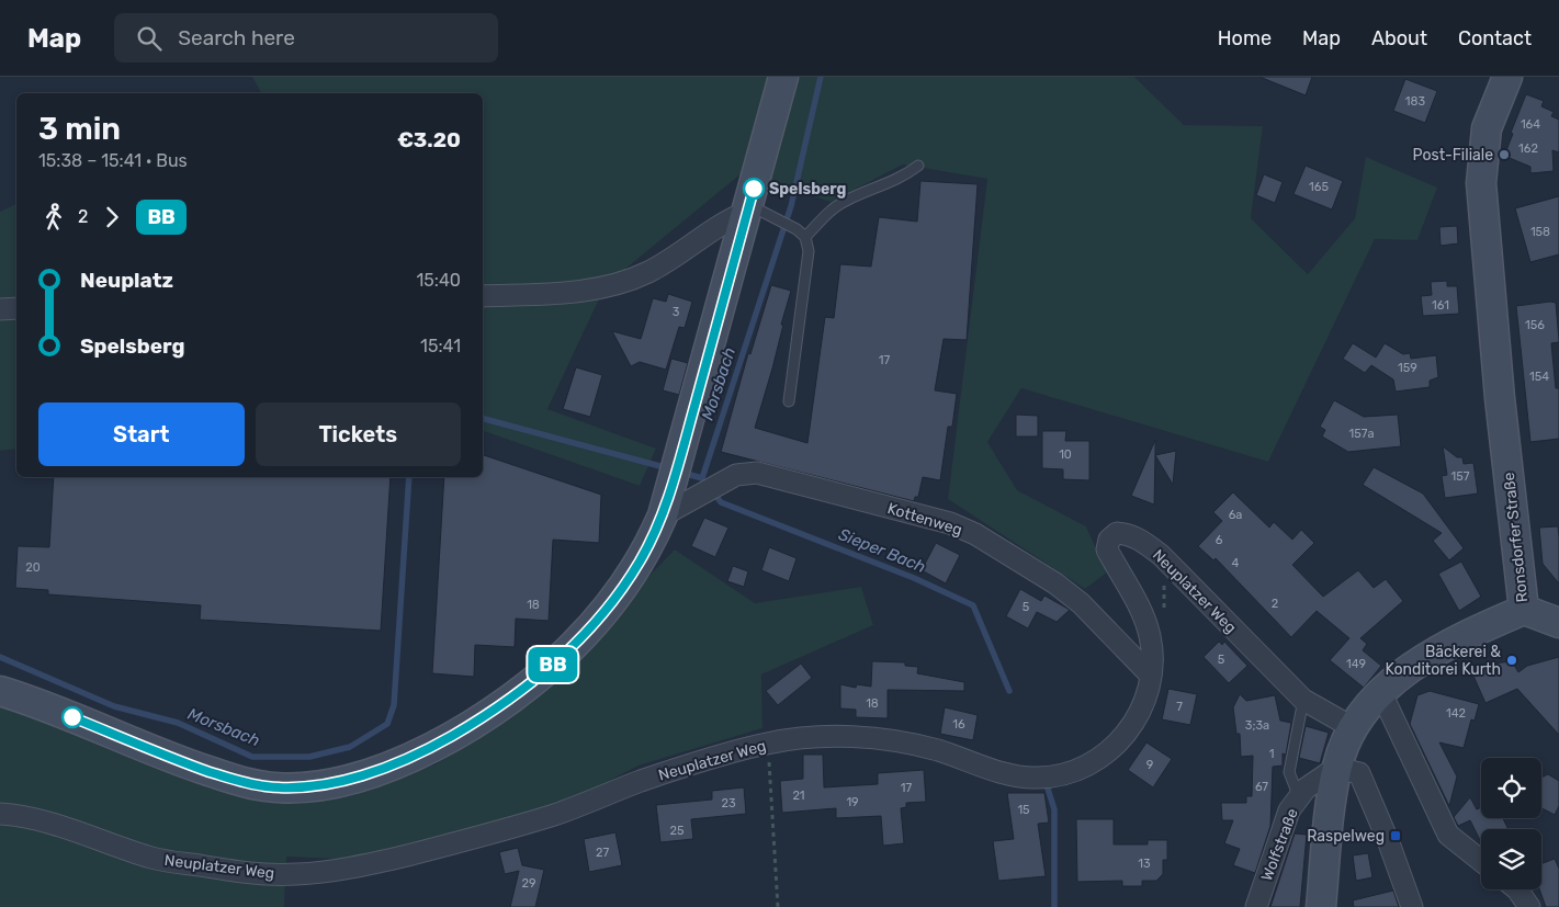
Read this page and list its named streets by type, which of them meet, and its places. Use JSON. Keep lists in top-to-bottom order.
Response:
{
  "streets": {
    "main road": ["Ronsdorfer Straße"],
    "street": ["Kottenweg", "Neuplatzer Weg", "Wolfstraße"]
  },
  "crossings": [
    ["Kottenweg", "Neuplatzer Weg"],
    ["Ronsdorfer Straße", "Neuplatzer Weg"],
    ["Ronsdorfer Straße", "Wolfstraße"]
  ],
  "water": ["Morsbach", "Sieper Bach"],
  "places": {
    "other": ["Post-Filiale", "Spelsberg", "Bäckerei & Konditorei Kurth"],
    "transit": ["Raspelweg"]
  },
  "lines": ["bus line BB"],
  "house_numbers": [
    "183",
    "164",
    "162",
    "165",
    "158",
    "161",
    "3",
    "156",
    "17",
    "159",
    "154",
    "157a",
    "10",
    "157",
    "6a",
    "6",
    "4",
    "20",
    "2",
    "18",
    "5",
    "5",
    "149",
    "18",
    "7",
    "142",
    "16",
    "3;3a",
    "1",
    "9",
    "67",
    "17",
    "21",
    "19",
    "23",
    "15",
    "25",
    "27",
    "13",
    "29"
  ],
  "page": {
    "header": "Map",
    "search": "Search here",
    "nav": [
      "Home",
      "Map",
      "About",
      "Contact"
    ],
    "on_map": "BB",
    "heading": ["3 min", "15:38 – 15:41 · Bus", "€3.20"],
    "legs": ["2", "BB"],
    "list": [
      {
        "name": "Neuplatz",
        "value": "15:40"
      },
      {
        "name": "Spelsberg",
        "value": "15:41"
      }
    ],
    "buttons": ["Start", "Tickets"]
  }
}
